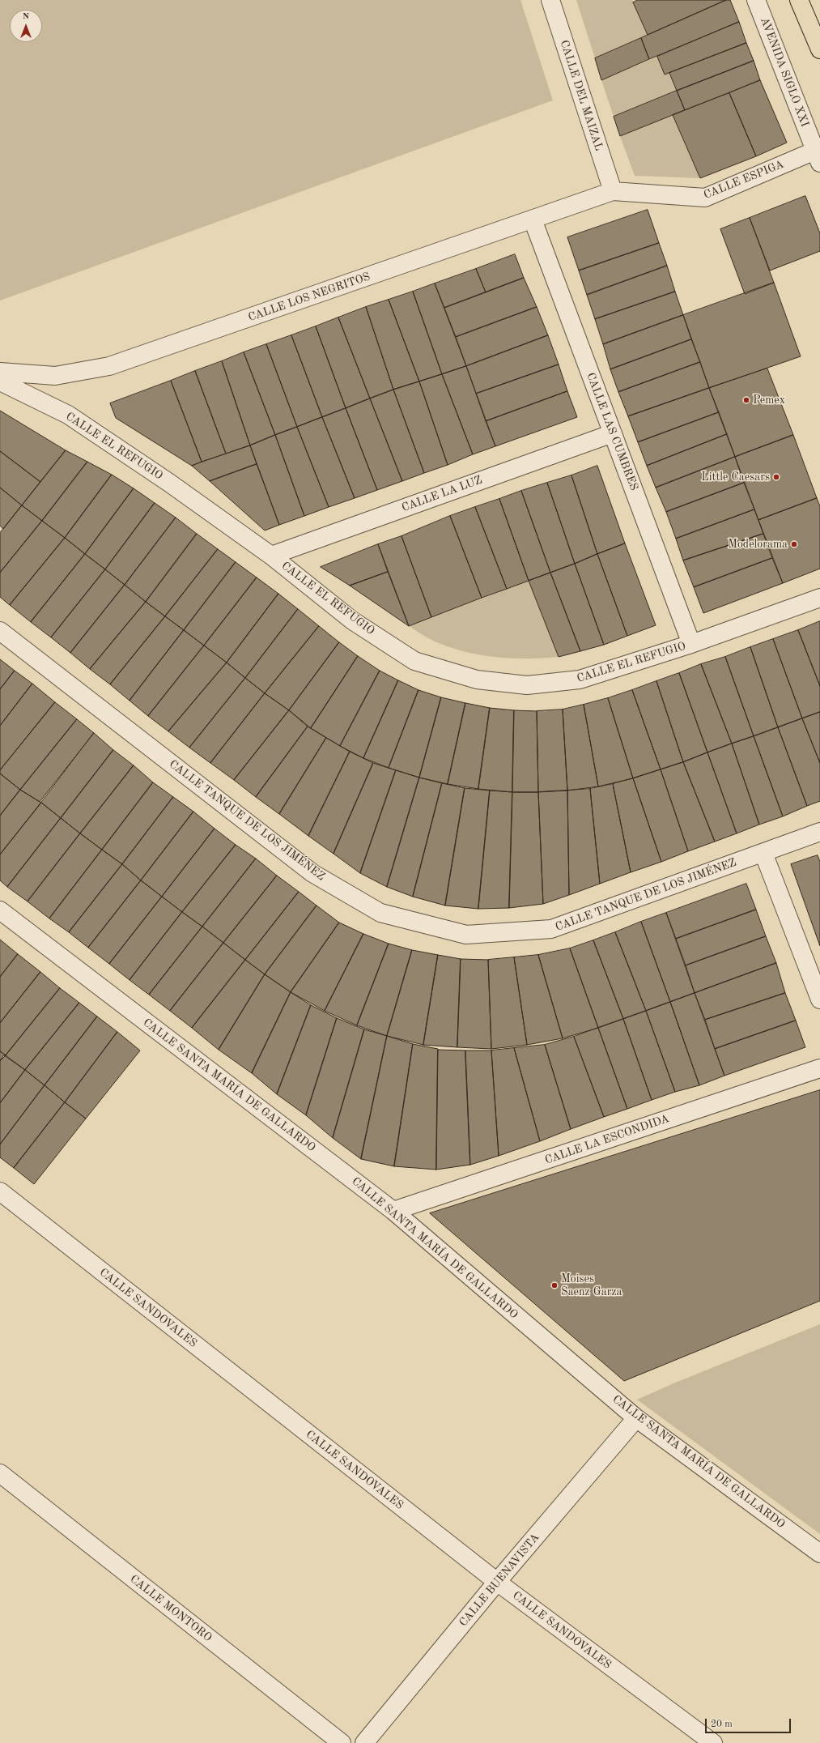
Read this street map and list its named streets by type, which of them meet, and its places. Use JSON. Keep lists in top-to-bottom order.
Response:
{
  "streets": {
    "street": [
      "AVENIDA SIGLO XXI",
      "CALLE DEL MAIZAL",
      "CALLE ESPIGA",
      "CALLE LOS NEGRITOS",
      "CALLE LAS CUMBRES",
      "CALLE EL REFUGIO",
      "CALLE LA LUZ",
      "CALLE TANQUE DE LOS JIMÉNEZ",
      "CALLE SANTA MARÍA DE GALLARDO",
      "CALLE LA ESCONDIDA",
      "CALLE SANDOVALES",
      "CALLE BUENAVISTA",
      "CALLE MONTORO"
    ]
  },
  "crossings": [
    ["AVENIDA SIGLO XXI", "CALLE ESPIGA"],
    ["CALLE DEL MAIZAL", "CALLE ESPIGA"],
    ["CALLE DEL MAIZAL", "CALLE LOS NEGRITOS"],
    ["CALLE ESPIGA", "CALLE LOS NEGRITOS"],
    ["CALLE LOS NEGRITOS", "CALLE LAS CUMBRES"],
    ["CALLE LAS CUMBRES", "CALLE EL REFUGIO"],
    ["CALLE LAS CUMBRES", "CALLE LA LUZ"],
    ["CALLE EL REFUGIO", "CALLE LA LUZ"],
    ["CALLE SANTA MARÍA DE GALLARDO", "CALLE LA ESCONDIDA"],
    ["CALLE SANTA MARÍA DE GALLARDO", "CALLE BUENAVISTA"],
    ["CALLE SANDOVALES", "CALLE BUENAVISTA"]
  ],
  "places": [
    "Pemex",
    "Little Caesars",
    "Modelorama",
    "Moises Saenz Garza"
  ],
  "scale_bar": "20 m",
  "north": "top"
}
